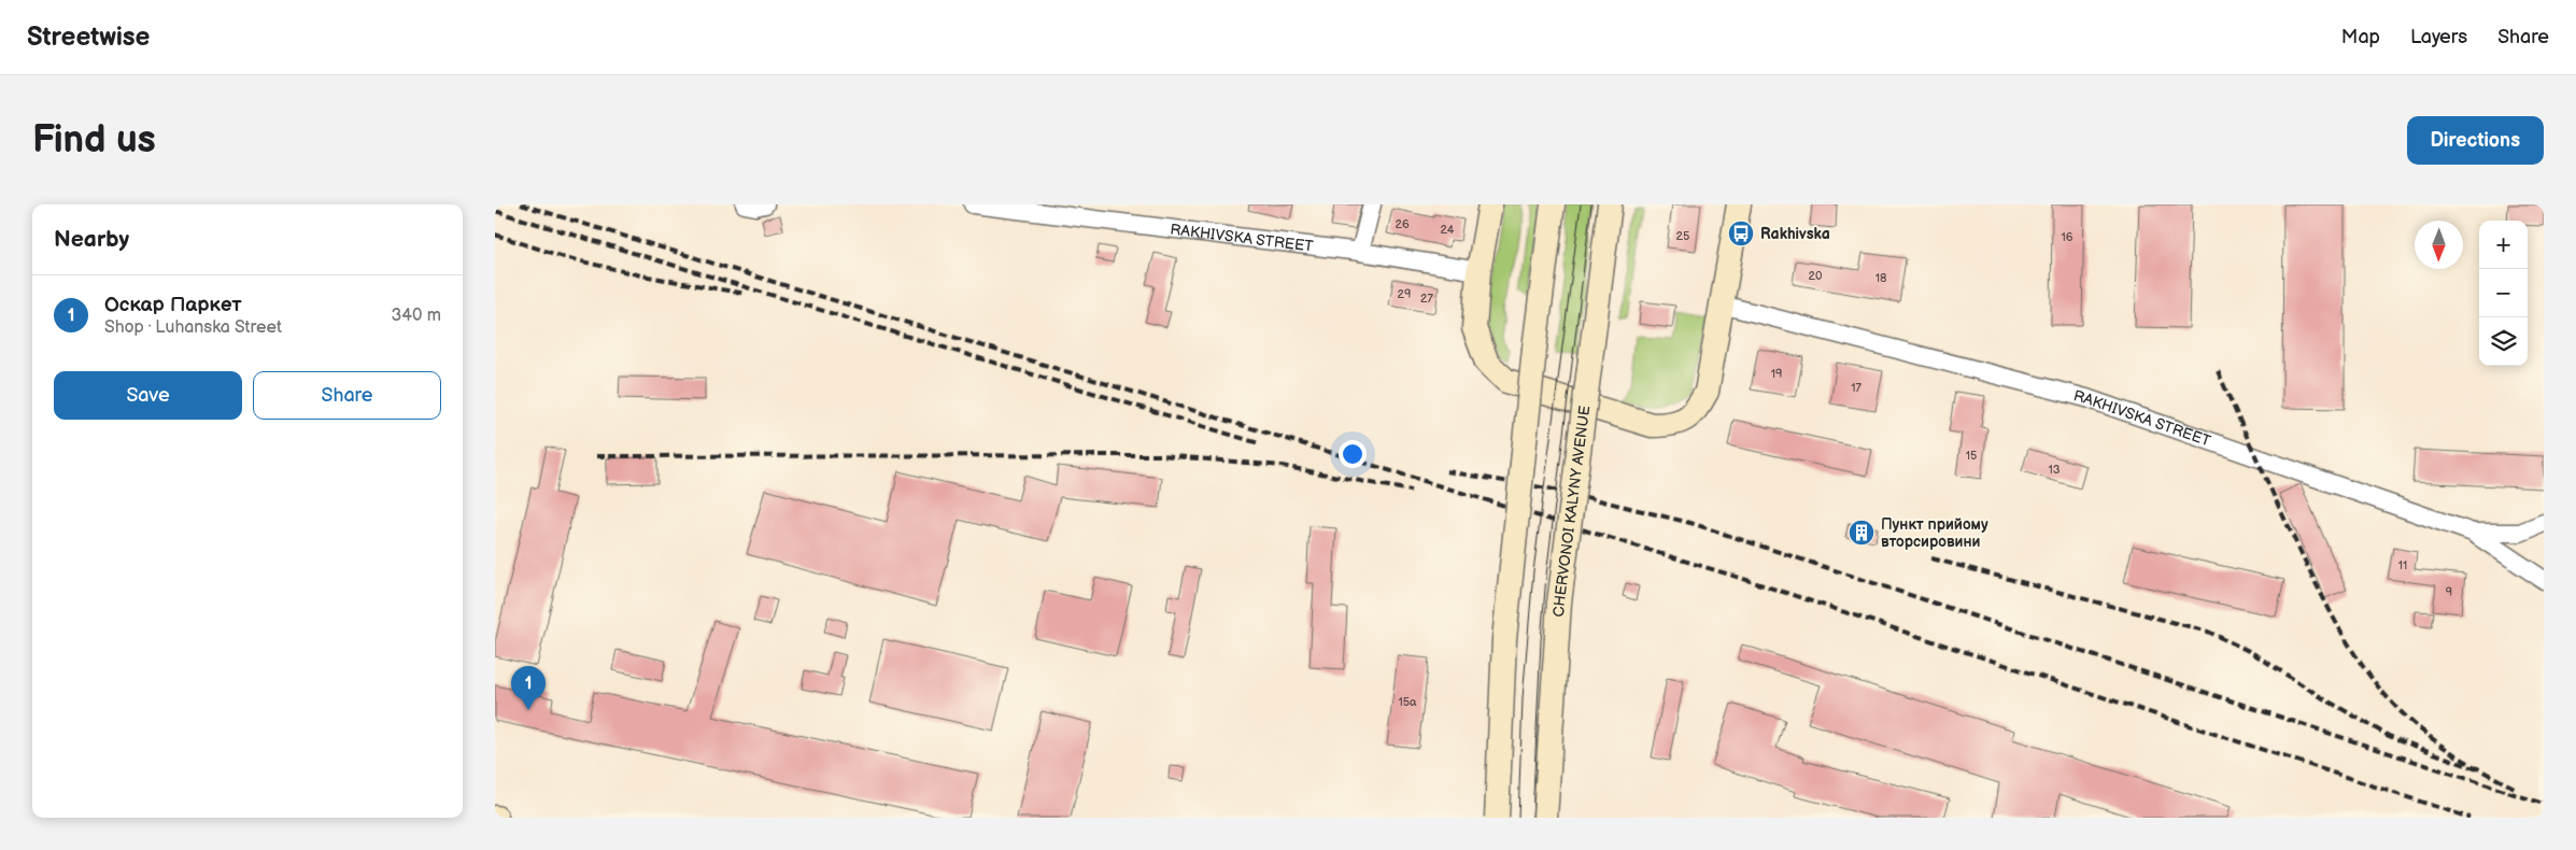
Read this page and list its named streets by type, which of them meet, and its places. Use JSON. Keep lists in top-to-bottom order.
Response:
{
  "streets": {
    "main road": ["CHERVONOI KALYNY AVENUE"],
    "street": ["RAKHIVSKA STREET"]
  },
  "places": {
    "bus stop": ["Rakhivska"],
    "building": ["Пункт прийому вторсировини"]
  },
  "house_numbers": [
    "26",
    "24",
    "25",
    "16",
    "20",
    "18",
    "29",
    "27",
    "19",
    "17",
    "15",
    "13",
    "11",
    "9",
    "15а"
  ],
  "north": "bottom",
  "page": {
    "header": "Streetwise",
    "nav": ["Map", "Layers", "Share"],
    "buttons": [
      "Directions",
      ["Save", "Share"]
    ],
    "title": "Find us",
    "heading": "Nearby",
    "map_buttons": ["+", "−"],
    "list": [
      {
        "mark": "1",
        "name": "Оскар Паркет",
        "note": "Shop · Luhanska Street",
        "value": "340 m"
      }
    ],
    "pins": "1"
  }
}
